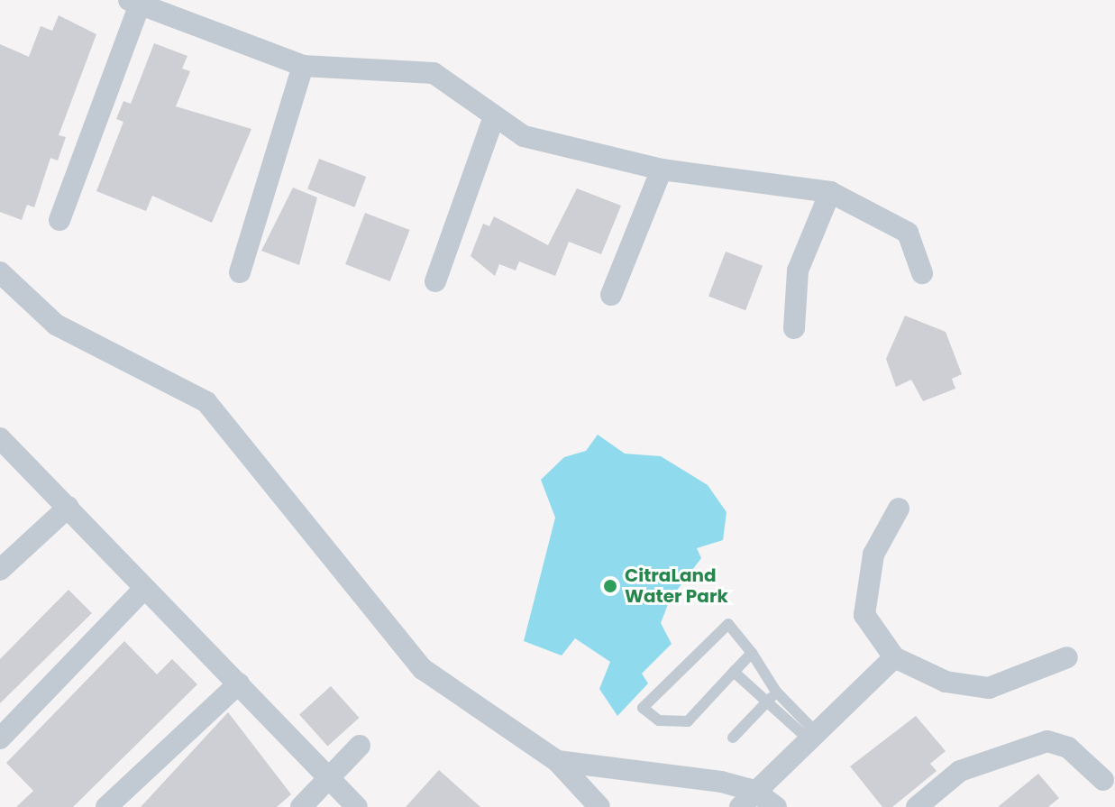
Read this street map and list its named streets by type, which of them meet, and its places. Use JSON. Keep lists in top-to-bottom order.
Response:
{
  "places": ["CitraLand Water Park"]
}
